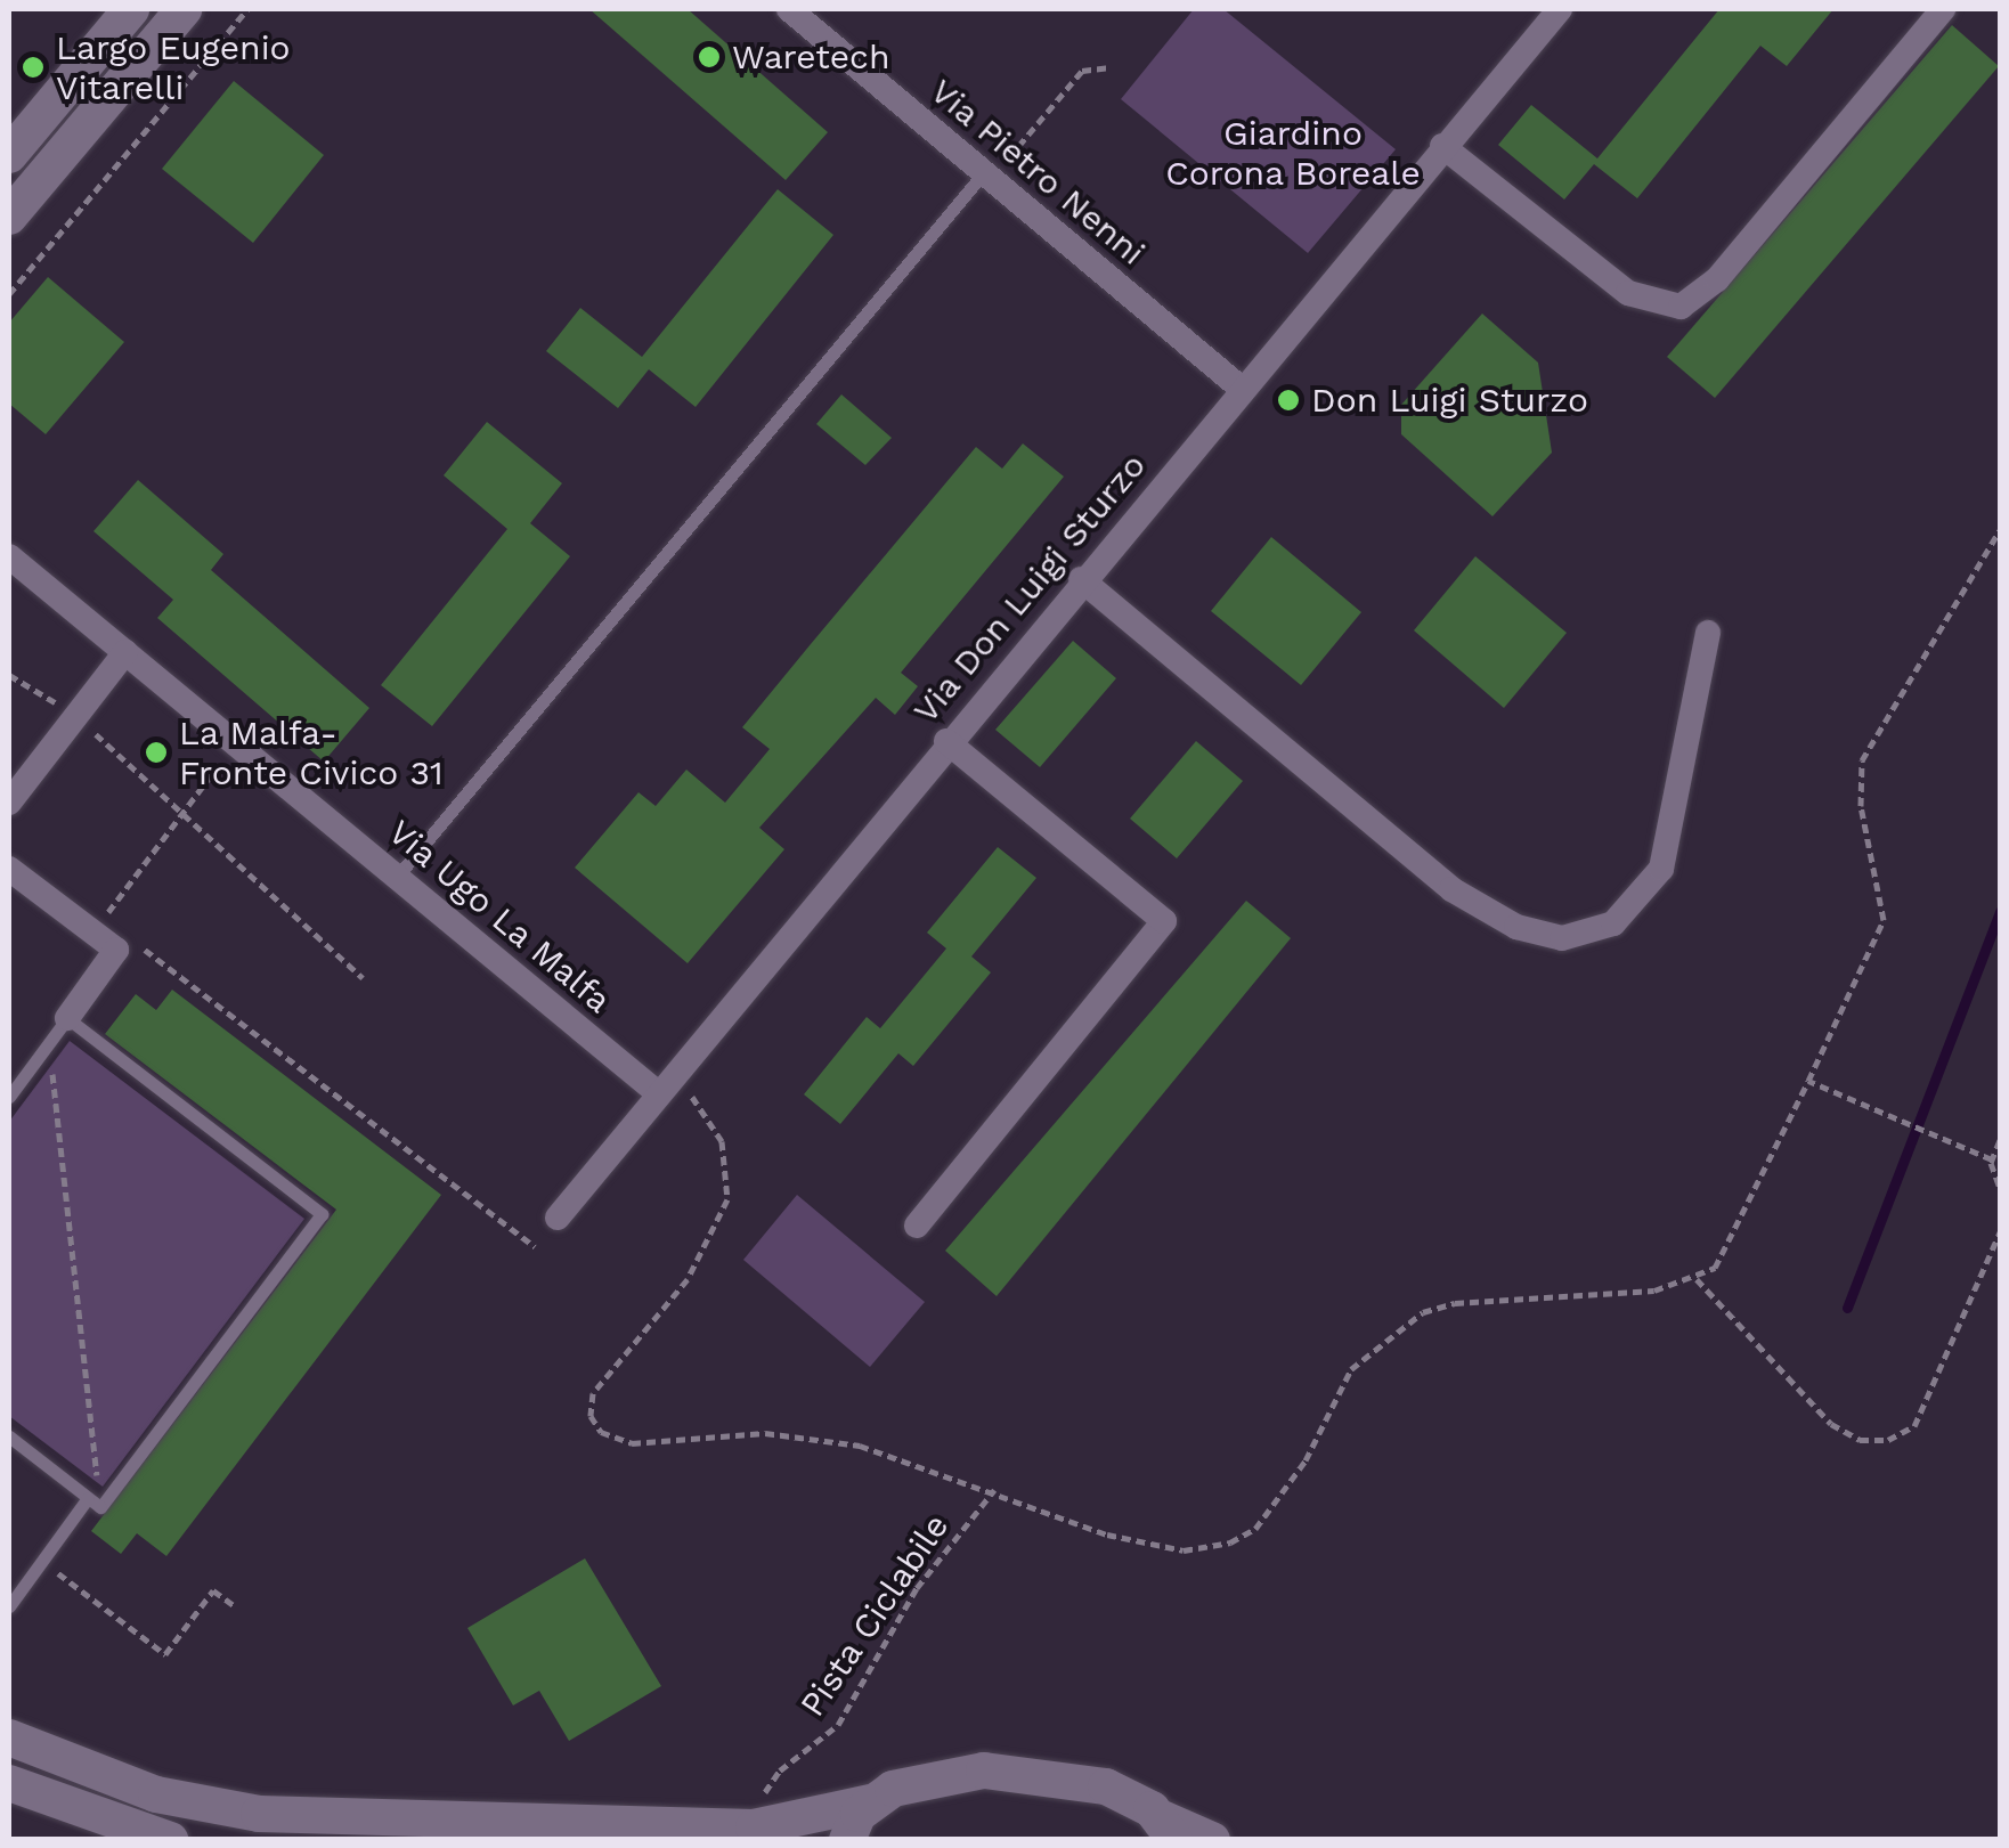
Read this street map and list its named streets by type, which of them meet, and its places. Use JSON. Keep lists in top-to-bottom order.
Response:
{
  "streets": {
    "street": ["Via Pietro Nenni", "Via Don Luigi Sturzo", "Via Ugo La Malfa"],
    "path": ["Pista Ciclabile"]
  },
  "crossings": [
    ["Via Pietro Nenni", "Via Don Luigi Sturzo"],
    ["Via Don Luigi Sturzo", "Via Ugo La Malfa"]
  ],
  "parks": ["Giardino Corona Boreale"],
  "places": [
    "Waretech",
    "Largo Eugenio Vitarelli",
    "Don Luigi Sturzo",
    "La Malfa- Fronte Civico 31"
  ]
}
